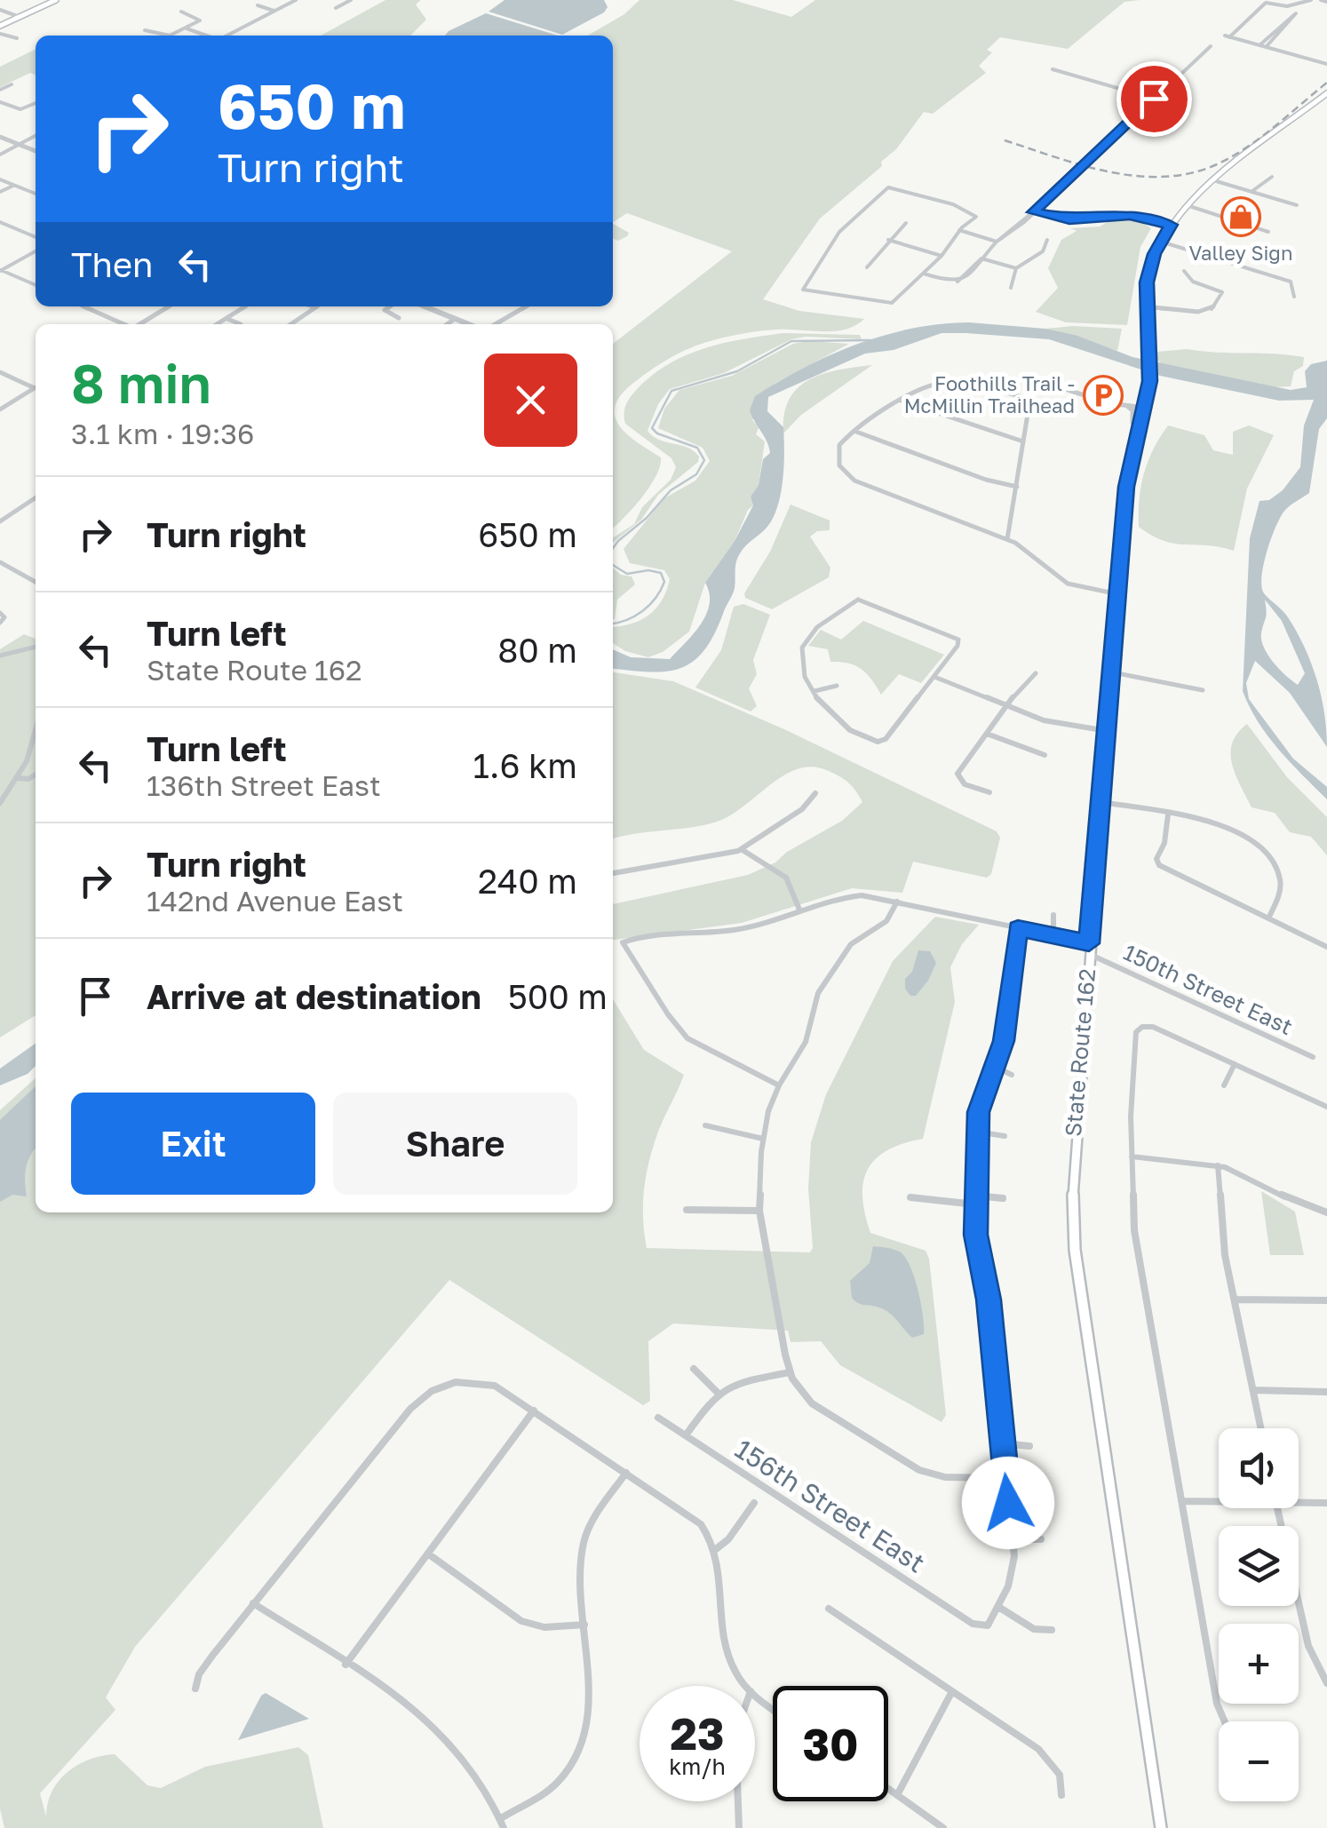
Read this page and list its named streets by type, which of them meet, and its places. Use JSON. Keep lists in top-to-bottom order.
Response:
{
  "streets": {
    "main road": ["State Route 162"],
    "street": ["150th Street East", "156th Street East"]
  },
  "crossings": [
    ["150th Street East", "State Route 162"]
  ],
  "places": {
    "shop": ["Valley Sign"],
    "parking": ["Foothills Trail - McMillin Trailhead"]
  },
  "page": {
    "turn": ["650 m", "Turn right"],
    "then": "Then",
    "heading": ["8 min", "3.1 km · 19:36"],
    "list": [
      {
        "name": "Turn right",
        "value": "650 m"
      },
      {
        "name": "Turn left",
        "note": "State Route 162",
        "value": "80 m"
      },
      {
        "name": "Turn left",
        "note": "136th Street East",
        "value": "1.6 km"
      },
      {
        "name": "Turn right",
        "note": "142nd Avenue East",
        "value": "240 m"
      },
      {
        "name": "Arrive at destination",
        "value": "500 m"
      }
    ],
    "buttons": ["Exit", "Share"],
    "map_buttons": ["+", "−"],
    "speed": "23 km/h",
    "limit": "30"
  }
}
